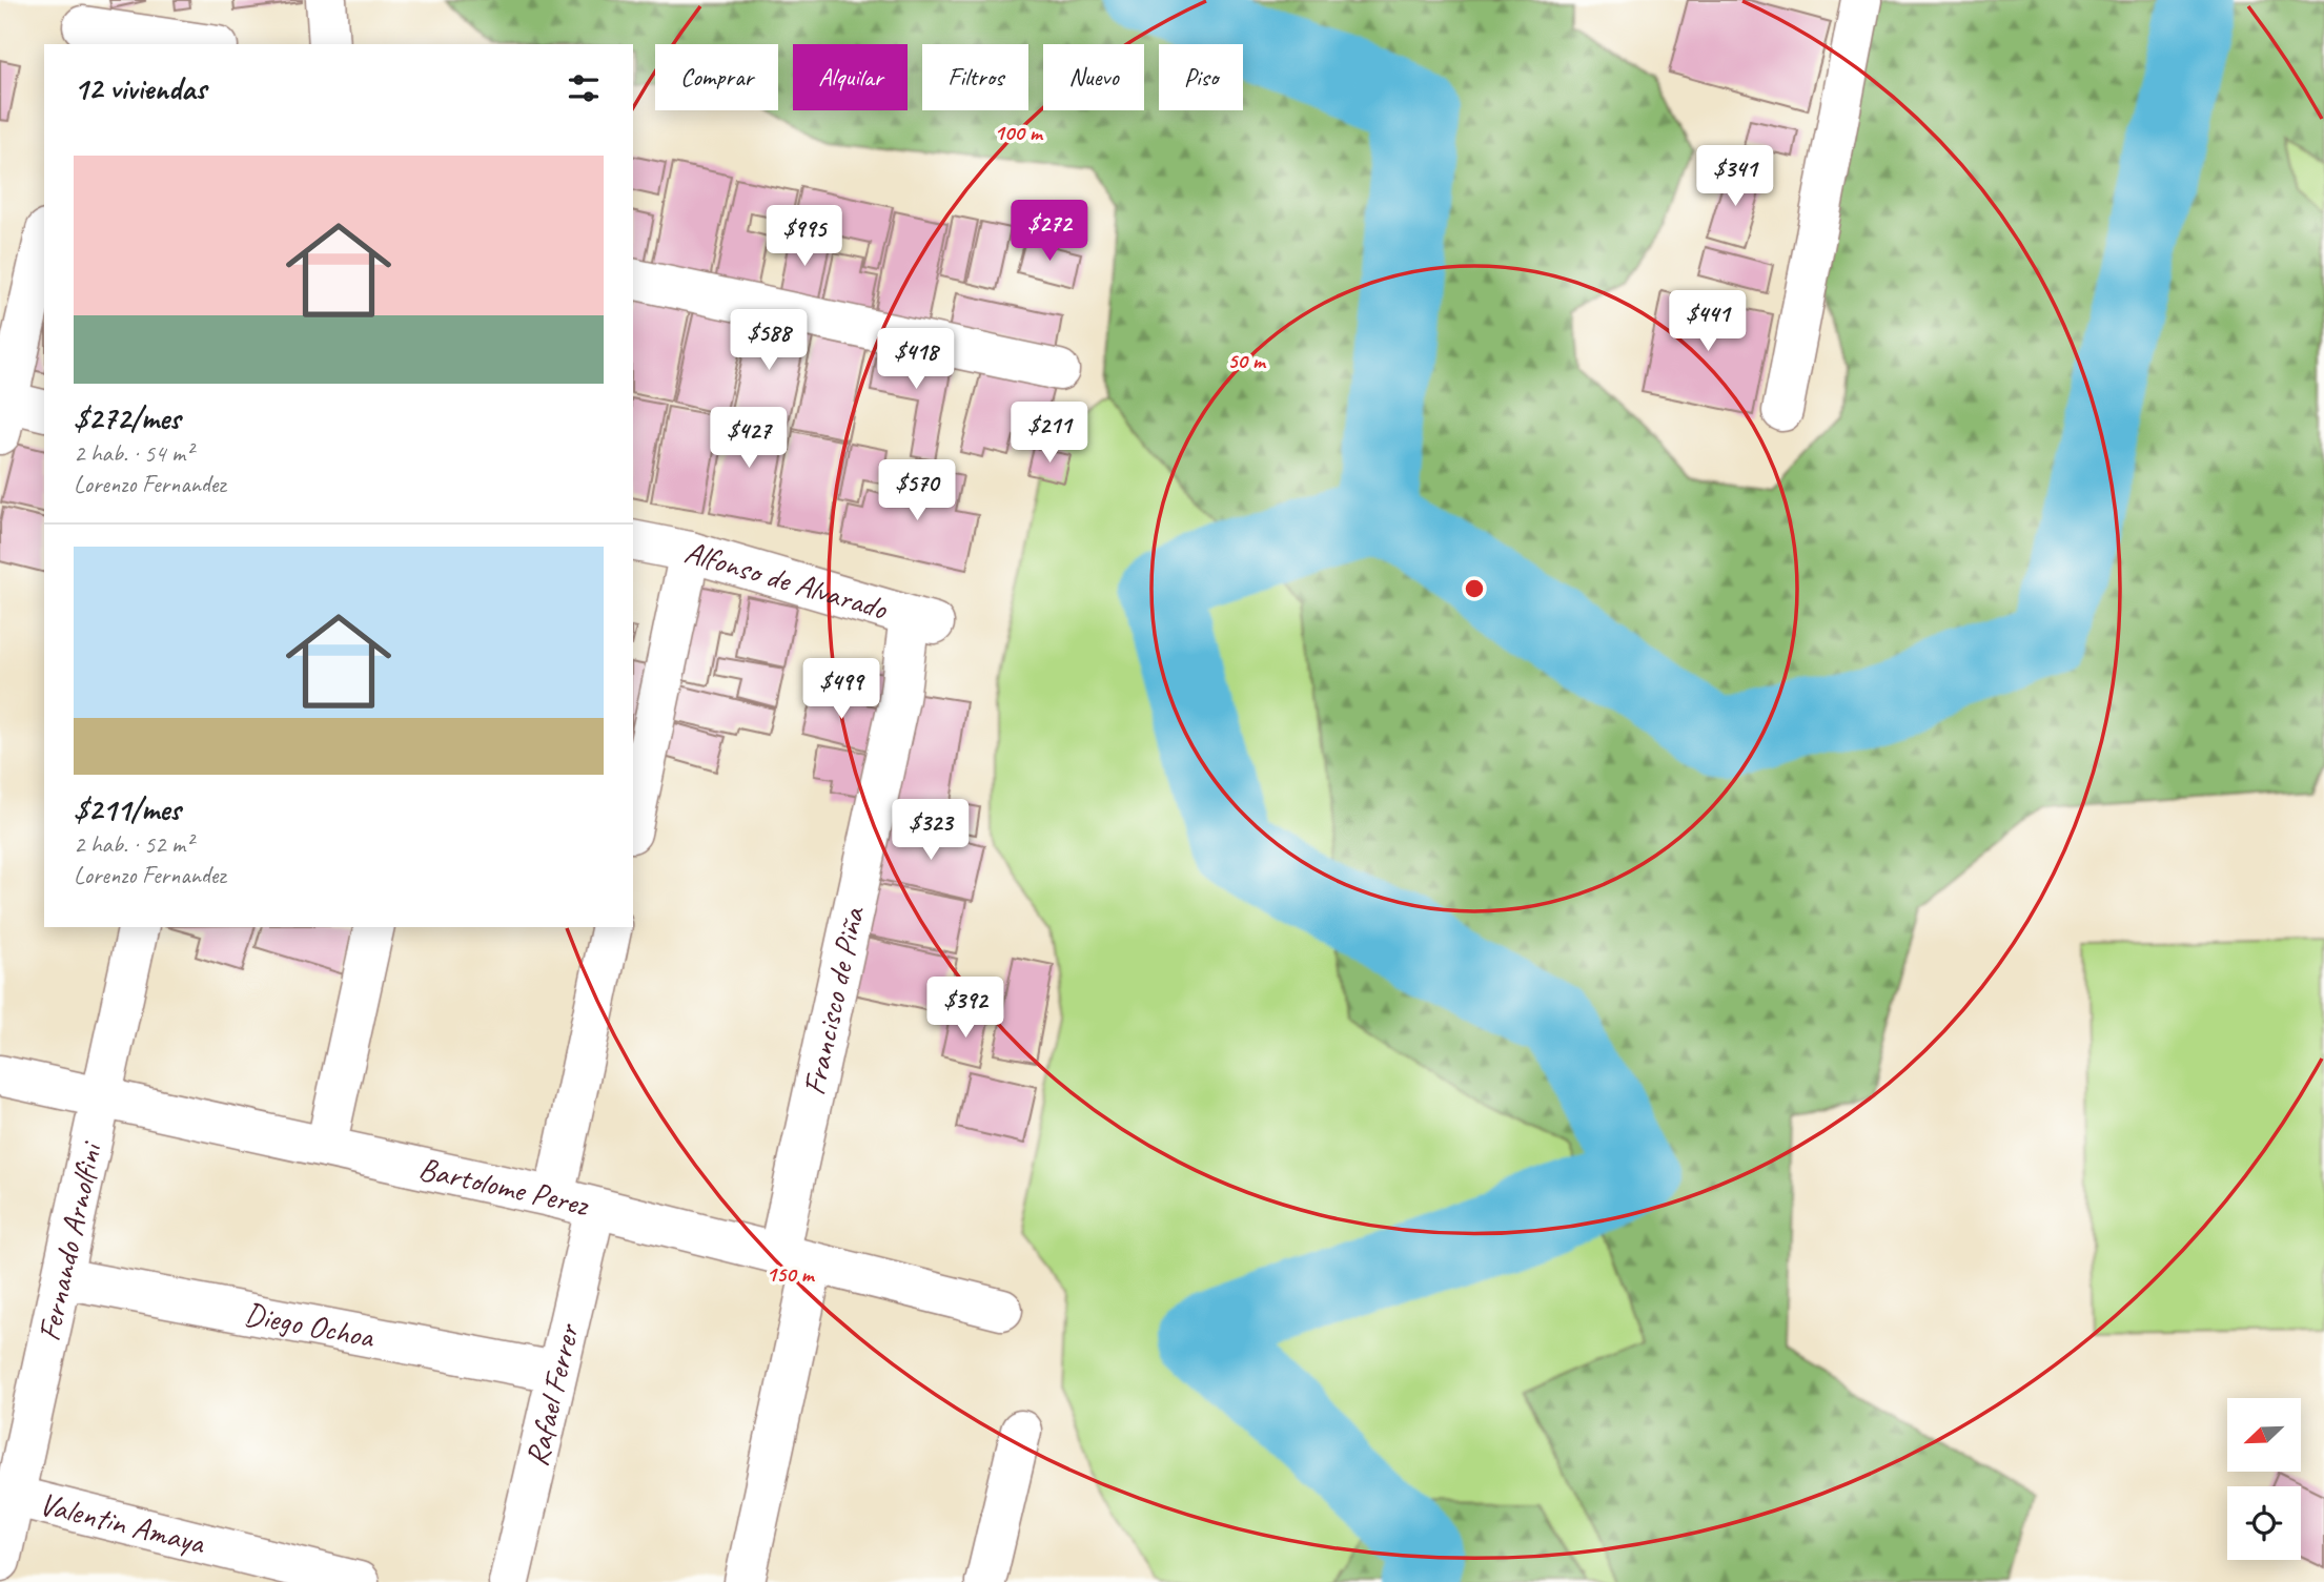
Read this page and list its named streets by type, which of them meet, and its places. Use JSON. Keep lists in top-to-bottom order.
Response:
{
  "streets": {
    "street": [
      "Alfonso de Alvarado",
      "Francisco de Piña",
      "Bartolome Perez",
      "Fernando Arnolfini",
      "Diego Ochoa",
      "Rafael Ferrer",
      "Valentin Amaya"
    ]
  },
  "crossings": [
    ["Alfonso de Alvarado", "Francisco de Piña"],
    ["Francisco de Piña", "Bartolome Perez"],
    ["Bartolome Perez", "Fernando Arnolfini"],
    ["Bartolome Perez", "Rafael Ferrer"],
    ["Fernando Arnolfini", "Diego Ochoa"],
    ["Fernando Arnolfini", "Valentin Amaya"],
    ["Diego Ochoa", "Rafael Ferrer"]
  ],
  "north": "bottom left",
  "page": {
    "chip": [
      "Comprar",
      "Alquilar",
      "Filtros",
      "Nuevo",
      "Piso"
    ],
    "heading": "12 viviendas",
    "list": [
      {
        "name": "$272/mes",
        "note": "2 hab. · 54 m² · Lorenzo Fernandez"
      },
      {
        "name": "$211/mes",
        "note": "2 hab. · 52 m² · Lorenzo Fernandez"
      }
    ],
    "price": [
      "$341",
      "$272",
      "$995",
      "$441",
      "$588",
      "$418",
      "$211",
      "$427",
      "$570",
      "$499",
      "$323",
      "$392"
    ]
  },
  "rings": ["100 m", "50 m", "150 m"]
}
